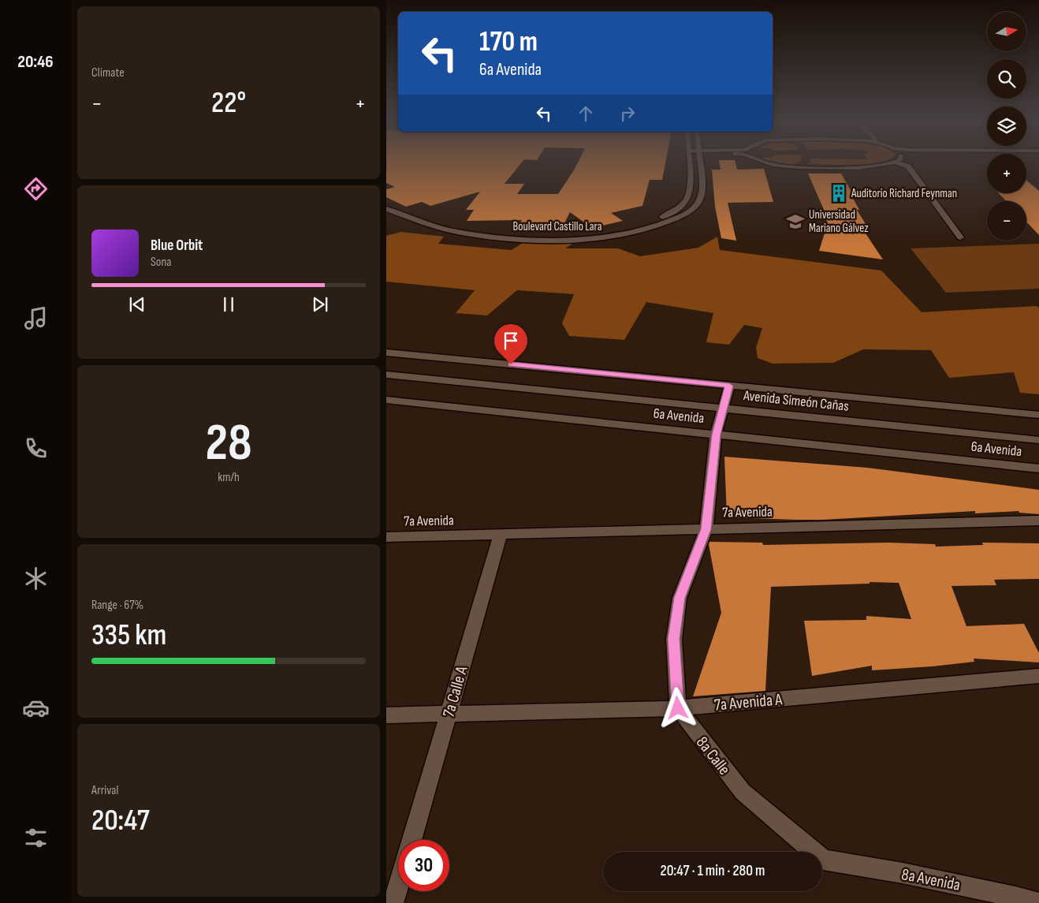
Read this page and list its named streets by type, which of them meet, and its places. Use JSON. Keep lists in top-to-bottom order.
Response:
{
  "streets": {
    "street": [
      "Boulevard Castillo Lara",
      "Avenida Simeón Cañas",
      "6a Avenida",
      "7a Avenida",
      "7a Calle A",
      "7a Avenida A",
      "8a Calle",
      "8a Avenida"
    ]
  },
  "crossings": [
    ["7a Avenida", "7a Calle A"],
    ["7a Calle A", "7a Avenida A"],
    ["7a Avenida A", "8a Calle"],
    ["8a Calle", "8a Avenida"]
  ],
  "places": {
    "building": ["Auditorio Richard Feynman"],
    "school or university": ["Universidad Mariano Gálvez"]
  },
  "north": "right",
  "page": {
    "tabs": "20:46",
    "tile": [
      "Climate",
      ["28", "km/h"],
      ["Range · 67%", "335 km"],
      ["Arrival", "20:47"]
    ],
    "map_buttons": ["+", "−"],
    "turn": ["170 m", "6a Avenida"],
    "heat": ["−", "22°", "+"],
    "song": ["Blue Orbit", "Sona"],
    "limit": "30",
    "trip": "20:47 · 1 min · 280 m"
  }
}
